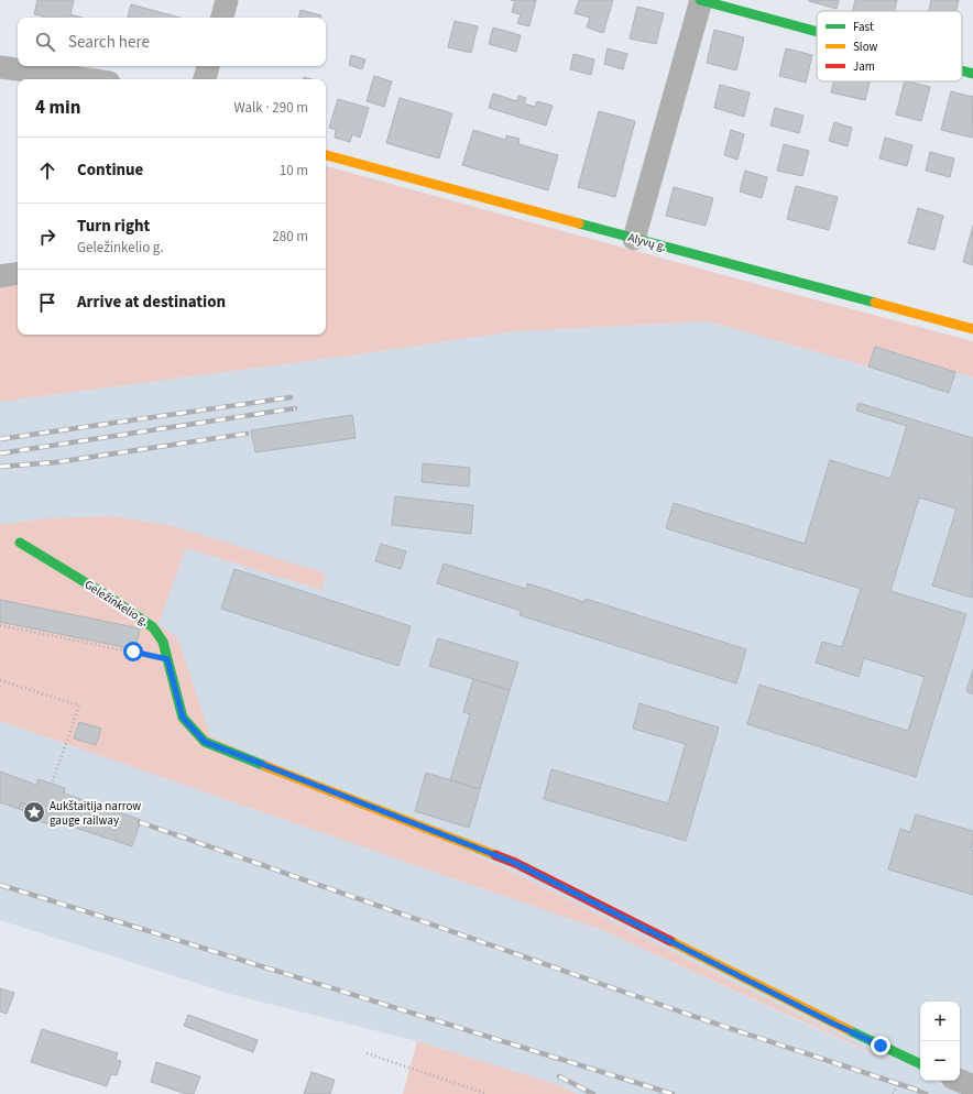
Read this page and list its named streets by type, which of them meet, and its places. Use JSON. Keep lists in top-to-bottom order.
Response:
{
  "streets": {
    "street": ["Alyvų g.", "Geležinkelio g."]
  },
  "places": {
    "place": ["Aukštaitija narrow gauge railway"]
  },
  "legend": ["Fast", "Slow", "Jam"],
  "page": {
    "search": "Search here",
    "heading": ["4 min", "Walk · 290 m"],
    "list": [
      ["Continue", "10 m"],
      ["Turn right", "Geležinkelio g.", "280 m"],
      "Arrive at destination"
    ],
    "map_buttons": ["+", "−"]
  }
}
